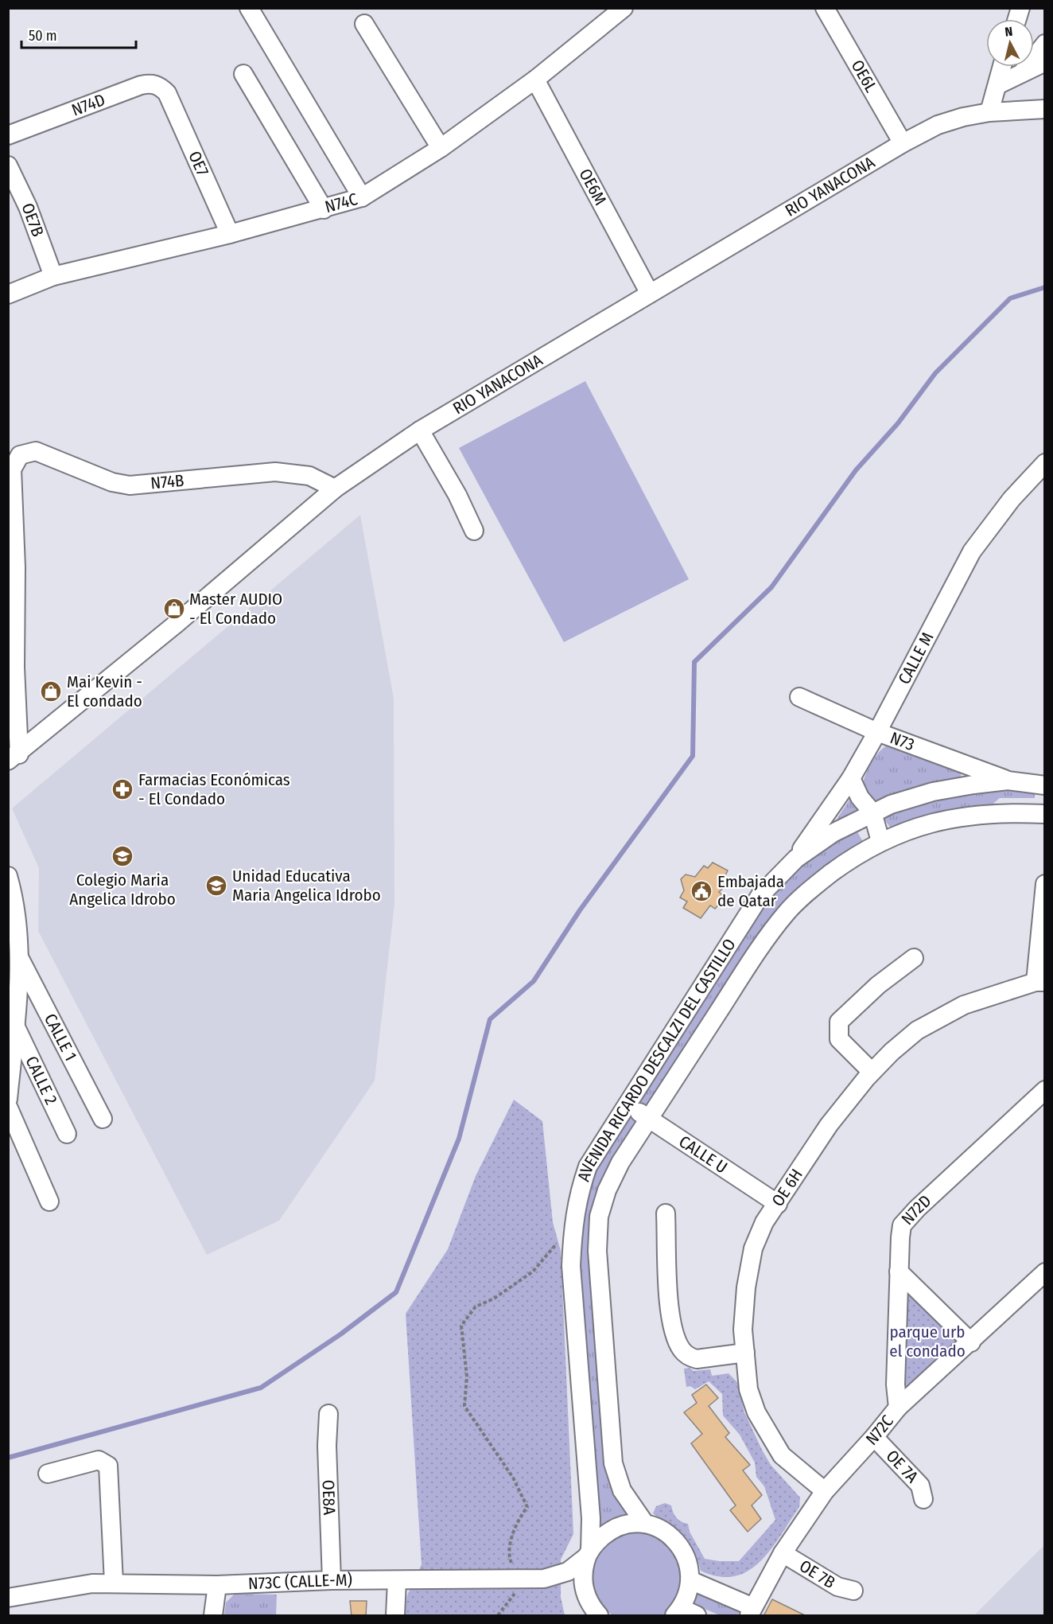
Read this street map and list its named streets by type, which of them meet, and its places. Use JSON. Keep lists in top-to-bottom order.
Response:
{
  "streets": {
    "street": [
      "OE6L",
      "N74D",
      "OE7",
      "RIO YANACONA",
      "OE6M",
      "N74C",
      "OE7B",
      "N74B",
      "CALLE M",
      "N73",
      "CALLE 1",
      "AVENIDA RICARDO DESCALZI DEL CASTILLO",
      "CALLE 2",
      "CALLE U",
      "OE 6H",
      "N72D",
      "N72C",
      "OE 7A",
      "OE8A",
      "OE 7B",
      "N73C (CALLE-M)"
    ]
  },
  "crossings": [
    ["OE6L", "RIO YANACONA"],
    ["N74D", "OE7"],
    ["OE7", "N74C"],
    ["RIO YANACONA", "OE6M"],
    ["RIO YANACONA", "N74B"],
    ["OE6M", "N74C"],
    ["N74C", "OE7B"],
    ["CALLE M", "N73"],
    ["CALLE M", "AVENIDA RICARDO DESCALZI DEL CASTILLO"],
    ["N73", "AVENIDA RICARDO DESCALZI DEL CASTILLO"],
    ["AVENIDA RICARDO DESCALZI DEL CASTILLO", "CALLE U"],
    ["AVENIDA RICARDO DESCALZI DEL CASTILLO", "N73C (CALLE-M)"],
    ["CALLE U", "OE 6H"],
    ["OE 6H", "N72C"],
    ["N72D", "N72C"],
    ["N72C", "OE 7A"],
    ["N72C", "OE 7B"],
    ["OE8A", "N73C (CALLE-M)"]
  ],
  "parks": ["parque urb el condado"],
  "places": {
    "shop": ["Master AUDIO - El Condado", "Mai Kevin - El condado"],
    "pharmacy": ["Farmacias Económicas - El Condado"],
    "school or university": ["Colegio Maria Angelica Idrobo", "Unidad Educativa Maria Angelica Idrobo"],
    "public building": ["Embajada de Qatar"]
  },
  "scale_bar": "50 m",
  "north": "top"
}
